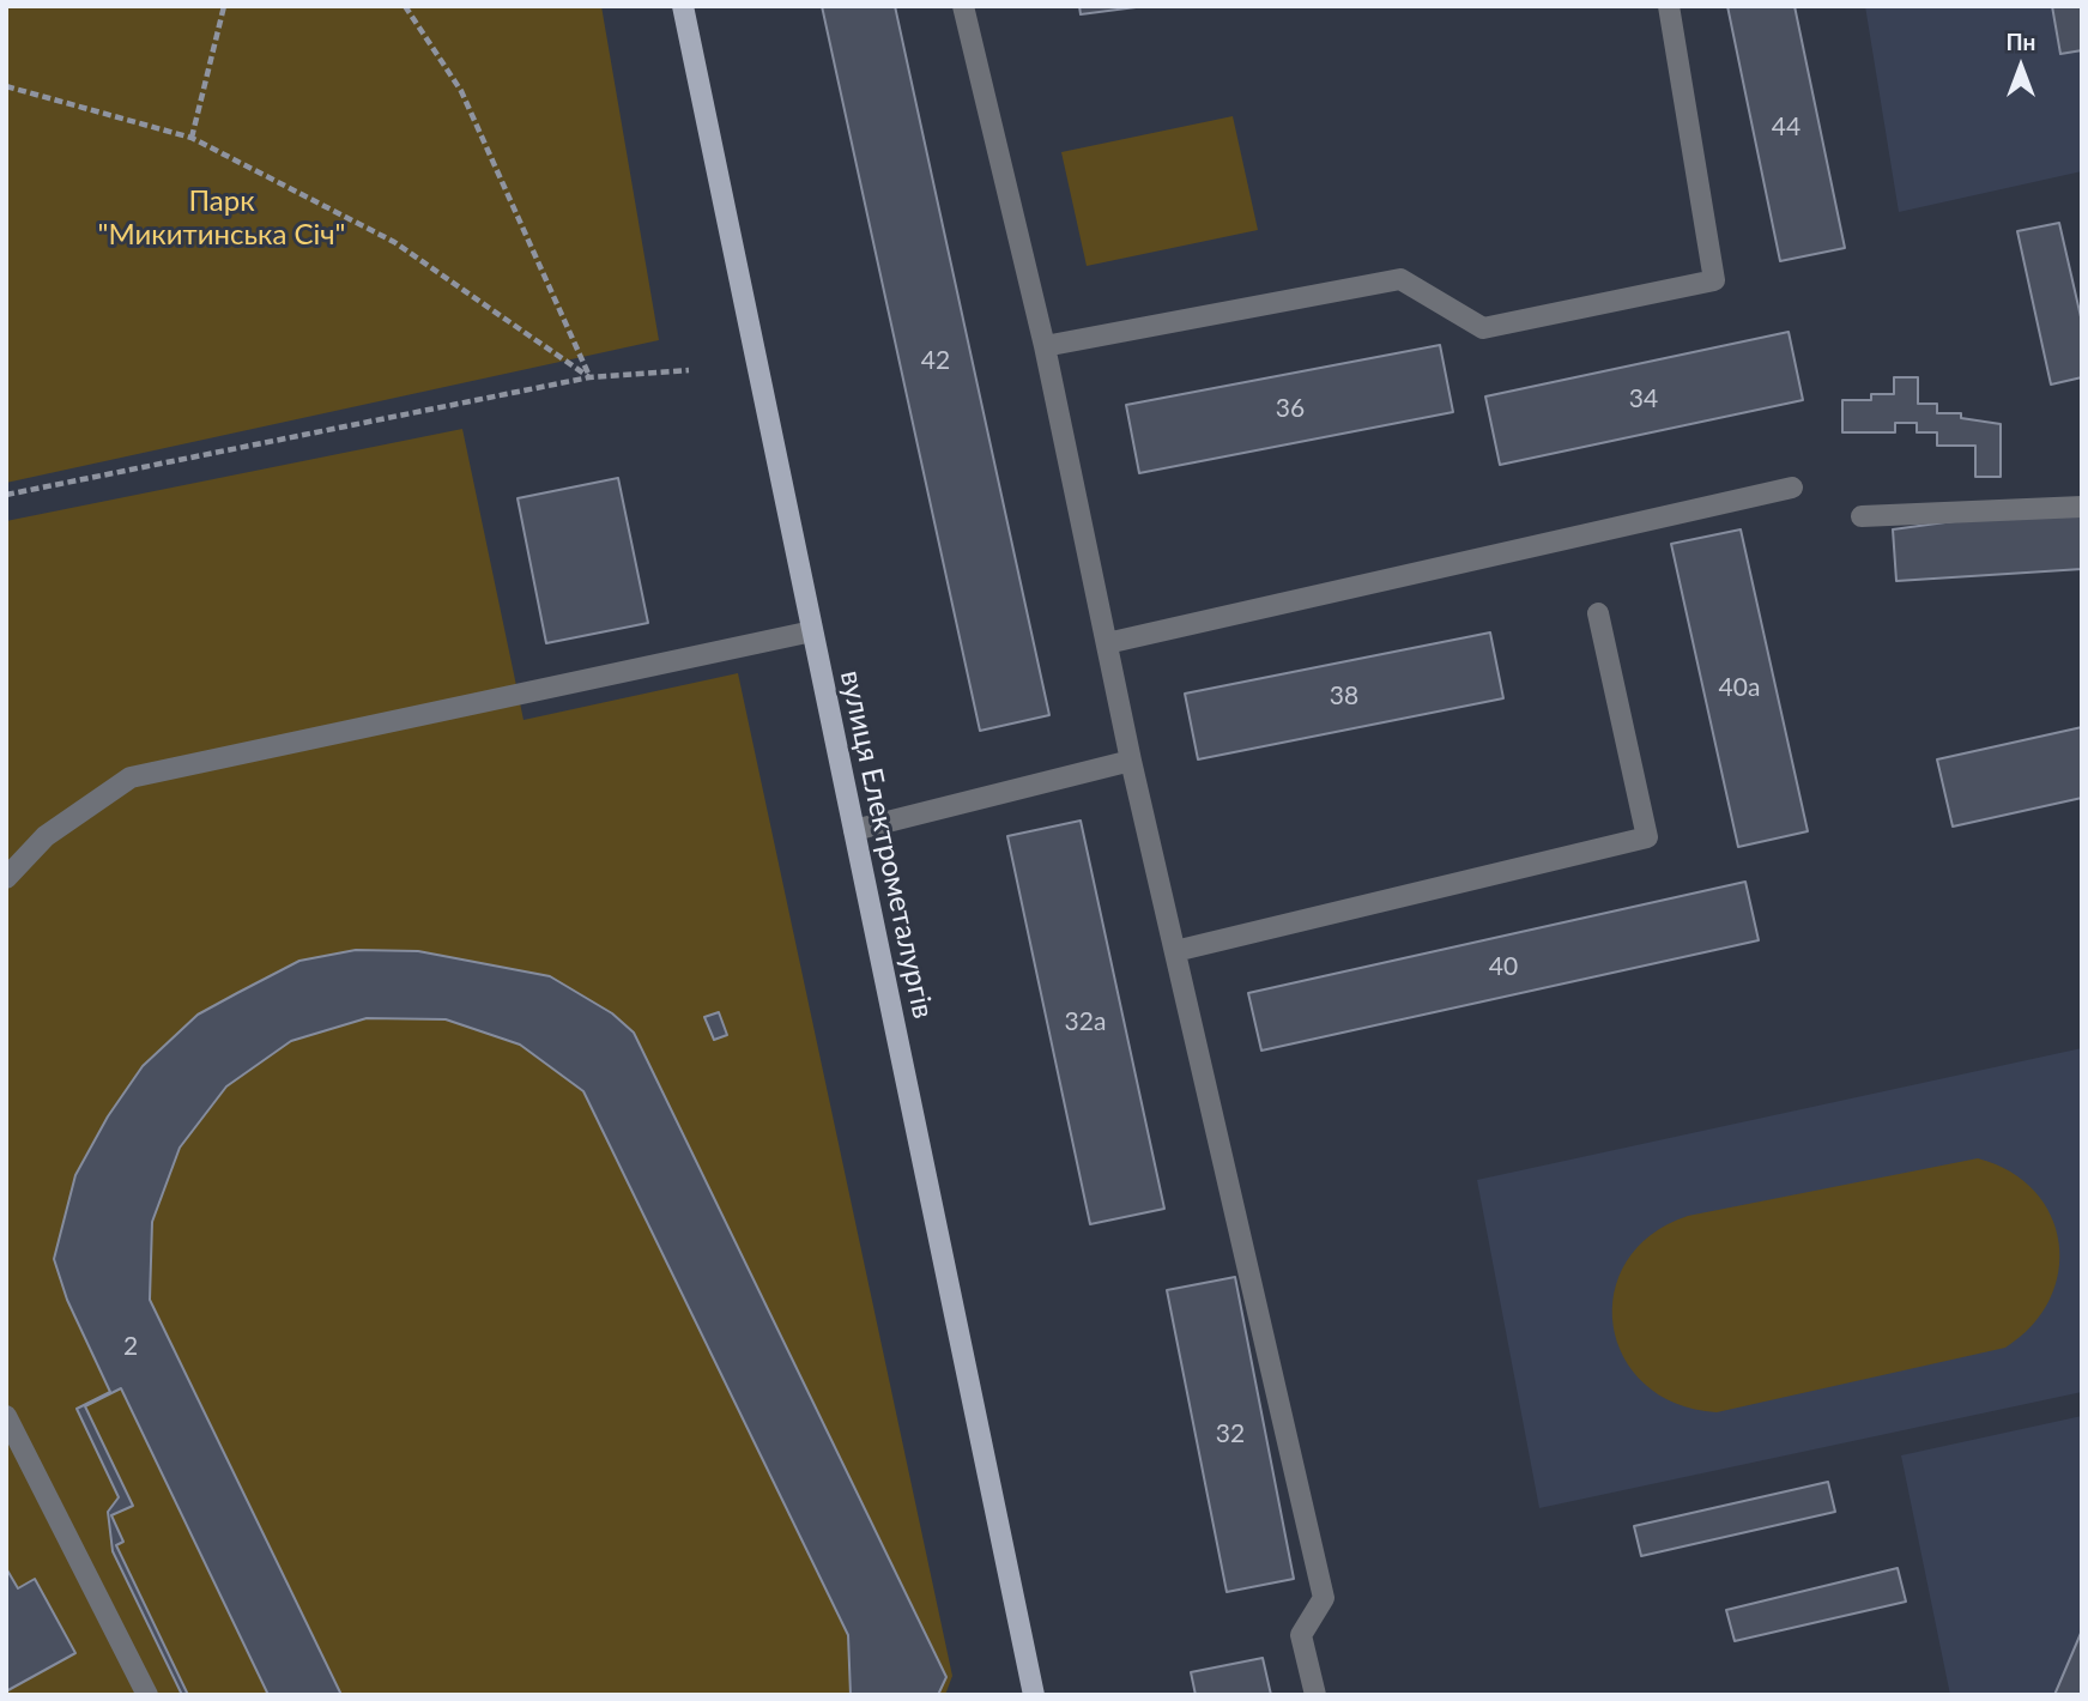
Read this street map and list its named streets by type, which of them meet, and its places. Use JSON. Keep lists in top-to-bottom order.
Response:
{
  "streets": {
    "main road": ["вулиця Електрометалургів"]
  },
  "parks": ["Парк \"Микитинська Січ\""],
  "house_numbers": [
    "44",
    "42",
    "34",
    "36",
    "40а",
    "38",
    "40",
    "32а",
    "2",
    "32"
  ],
  "north": "top"
}
